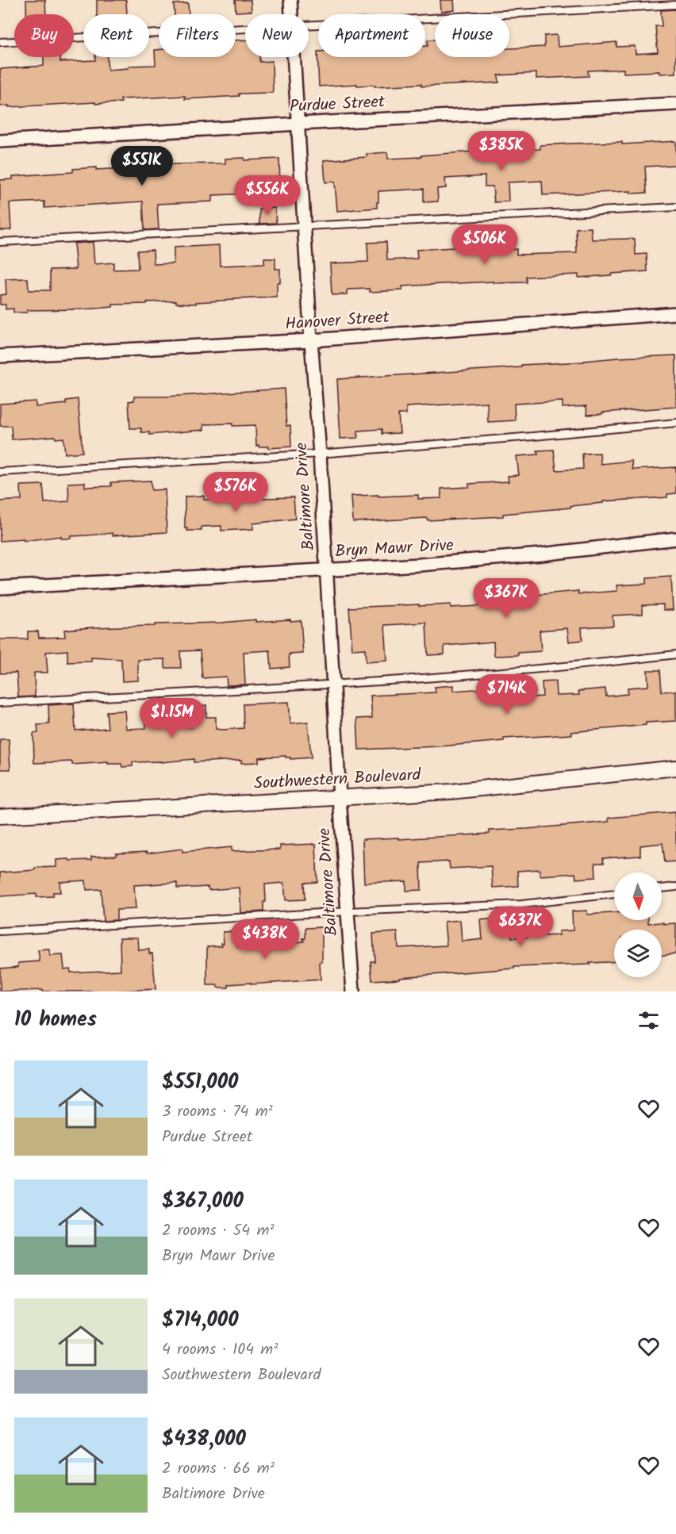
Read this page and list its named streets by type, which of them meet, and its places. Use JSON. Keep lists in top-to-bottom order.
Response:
{
  "streets": {
    "street": [
      "Purdue Street",
      "Hanover Street",
      "Baltimore Drive",
      "Bryn Mawr Drive",
      "Southwestern Boulevard"
    ]
  },
  "crossings": [
    ["Purdue Street", "Baltimore Drive"],
    ["Hanover Street", "Baltimore Drive"],
    ["Baltimore Drive", "Bryn Mawr Drive"],
    ["Baltimore Drive", "Southwestern Boulevard"]
  ],
  "north": "bottom",
  "page": {
    "chip": [
      "Buy",
      "Rent",
      "Filters",
      "New",
      "Apartment",
      "House"
    ],
    "price": [
      "$385K",
      "$551K",
      "$556K",
      "$506K",
      "$576K",
      "$367K",
      "$714K",
      "$1.15M",
      "$637K",
      "$438K"
    ],
    "heading": "10 homes",
    "list": [
      {
        "name": "$551,000",
        "note": "3 rooms · 74 m² · Purdue Street"
      },
      {
        "name": "$367,000",
        "note": "2 rooms · 54 m² · Bryn Mawr Drive"
      },
      {
        "name": "$714,000",
        "note": "4 rooms · 104 m² · Southwestern Boulevard"
      },
      {
        "name": "$438,000",
        "note": "2 rooms · 66 m² · Baltimore Drive"
      }
    ]
  }
}
